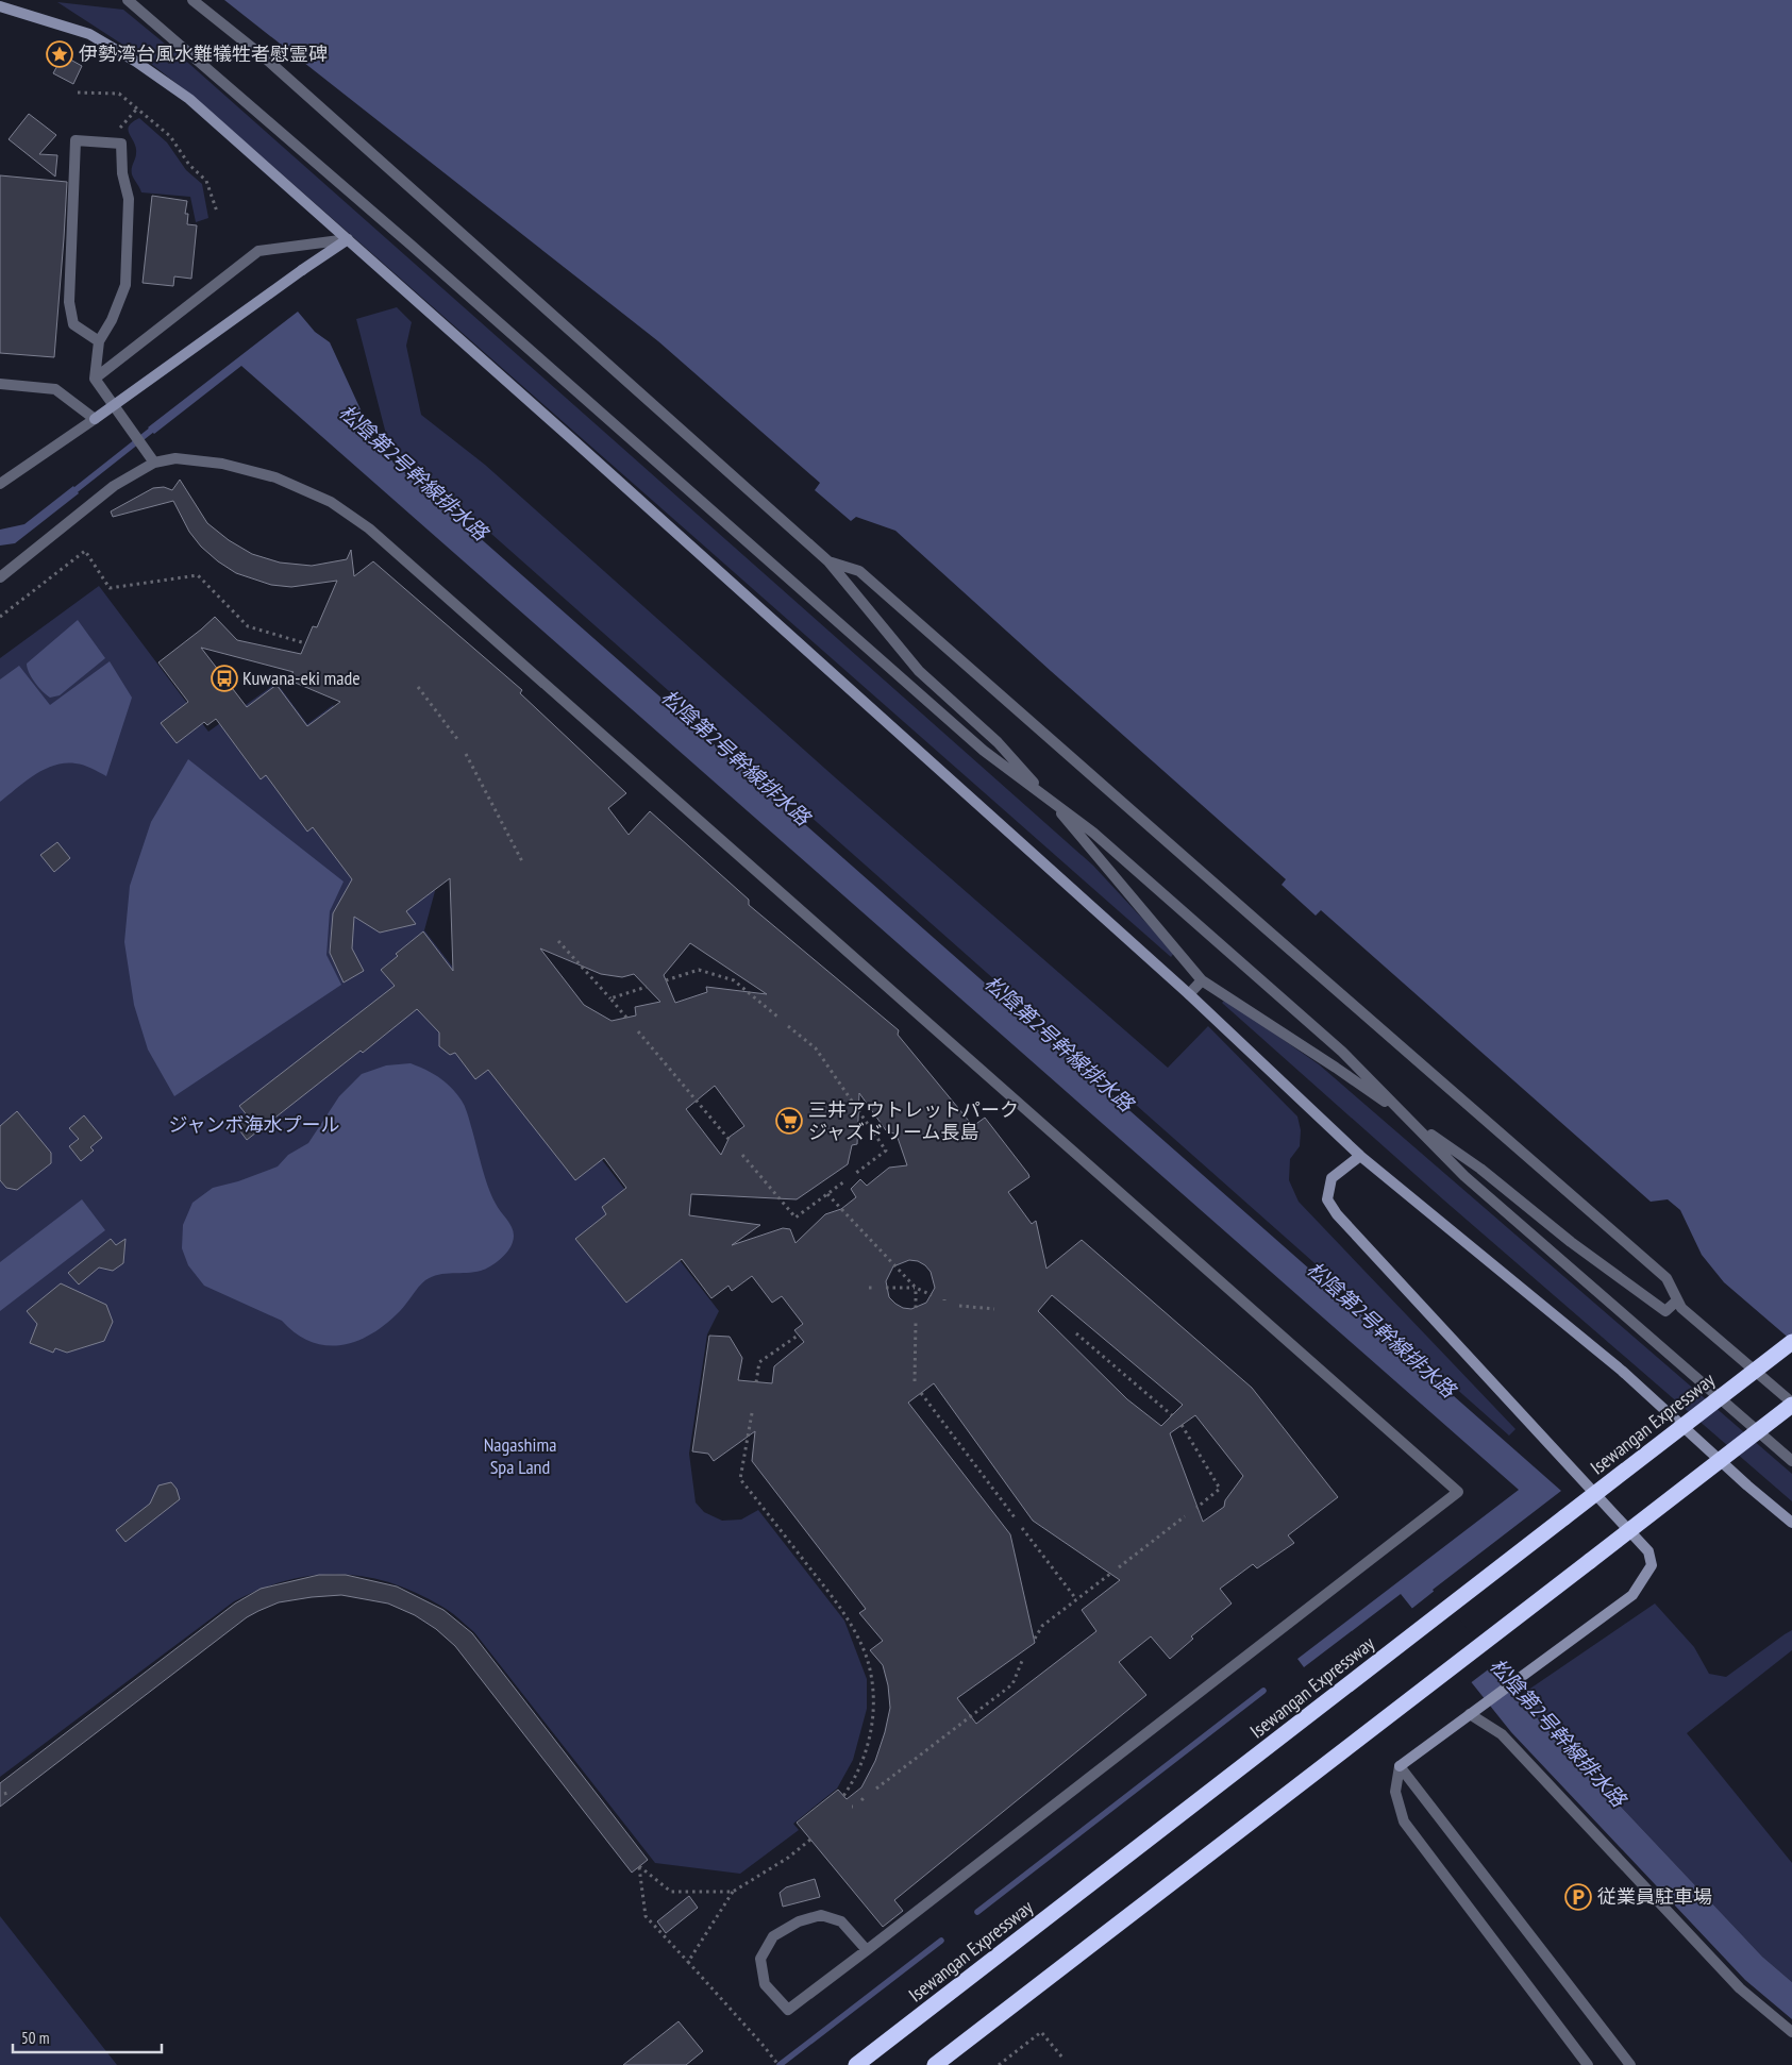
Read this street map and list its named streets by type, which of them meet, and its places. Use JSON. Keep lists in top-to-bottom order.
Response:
{
  "streets": {
    "highway": ["Isewangan Expressway"]
  },
  "water": ["松陰第2号幹線排水路"],
  "parks": ["ジャンボ海水プール", "Nagashima Spa Land"],
  "places": {
    "place": ["伊勢湾台風水難犠牲者慰霊碑"],
    "bus stop": ["Kuwana-eki made"],
    "supermarket": ["三井アウトレットパーク ジャズドリーム長島"],
    "parking": ["従業員駐車場"]
  },
  "scale_bar": "50 m"
}
